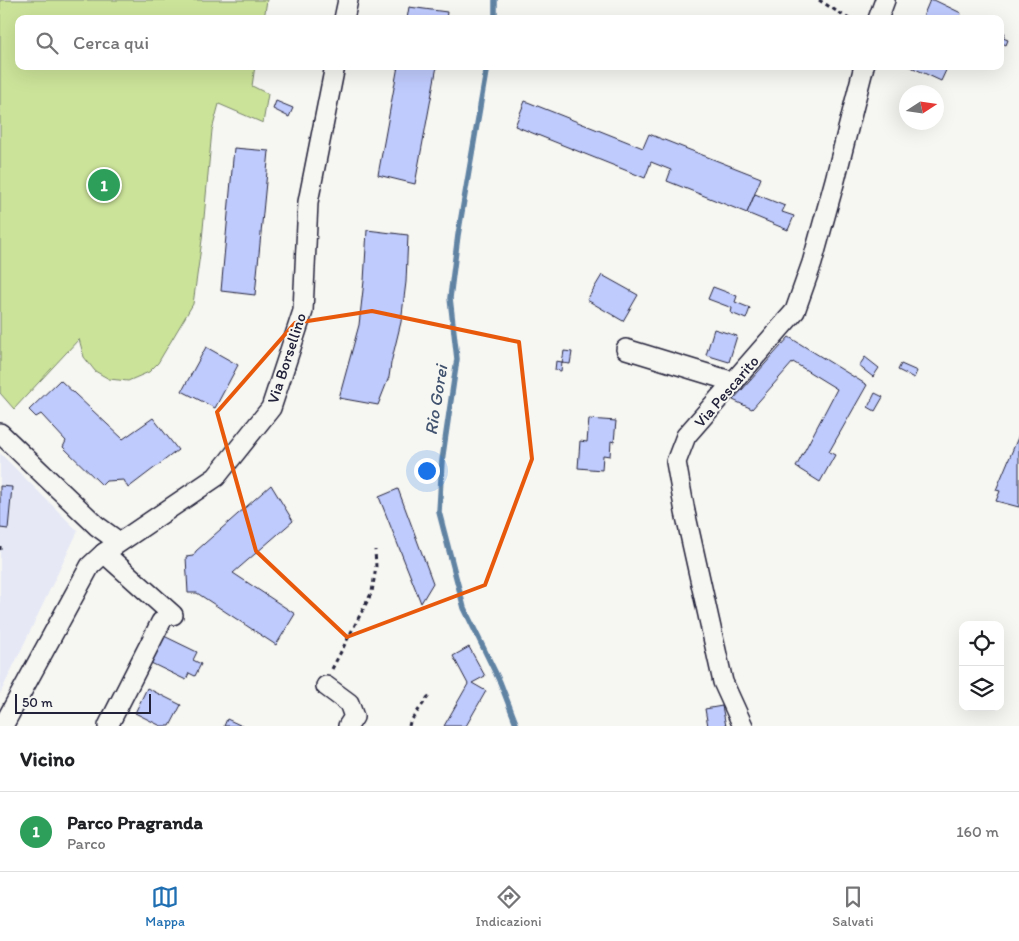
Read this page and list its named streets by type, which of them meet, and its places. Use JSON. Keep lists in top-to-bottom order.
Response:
{
  "streets": {
    "street": ["Via Borsellino", "Via Pescarito"]
  },
  "water": ["Rio Gorei"],
  "scale_bar": "50 m",
  "north": "right",
  "page": {
    "search": "Cerca qui",
    "pins": "1",
    "scale": "50 m",
    "heading": "Vicino",
    "list": [
      {
        "mark": "1",
        "name": "Parco Pragranda",
        "note": "Parco",
        "value": "160 m"
      }
    ],
    "nav": ["Mappa", "Indicazioni", "Salvati"]
  }
}
